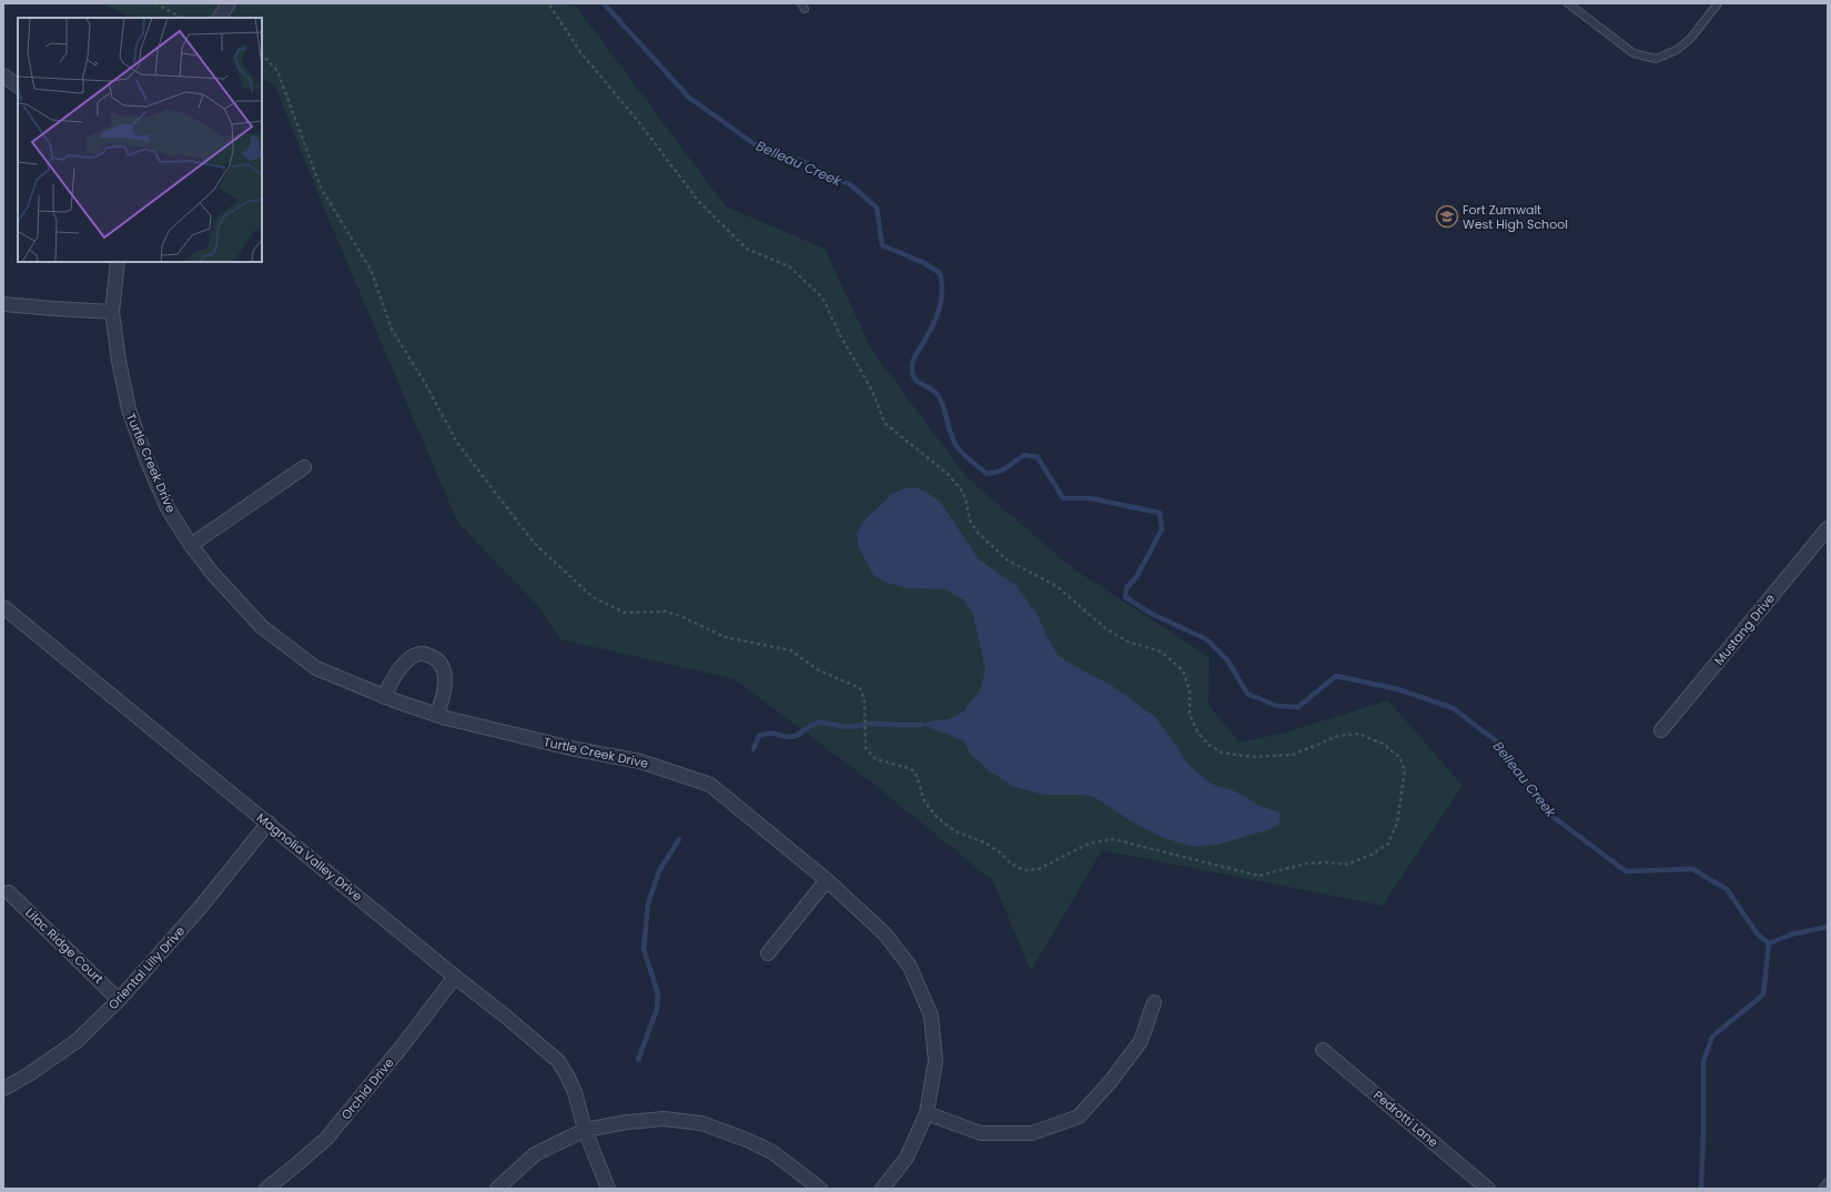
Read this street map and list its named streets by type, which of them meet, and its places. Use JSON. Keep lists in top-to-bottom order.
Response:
{
  "streets": {
    "street": [
      "Turtle Creek Drive",
      "Mustang Drive",
      "Magnolia Valley Drive",
      "Lilac Ridge Court",
      "Oriental Lilly Drive",
      "Orchid Drive",
      "Pedrotti Lane"
    ]
  },
  "crossings": [
    ["Magnolia Valley Drive", "Oriental Lilly Drive"],
    ["Magnolia Valley Drive", "Orchid Drive"],
    ["Lilac Ridge Court", "Oriental Lilly Drive"]
  ],
  "water": ["Belleau Creek"],
  "places": {
    "school or university": ["Fort Zumwalt West High School"]
  }
}
